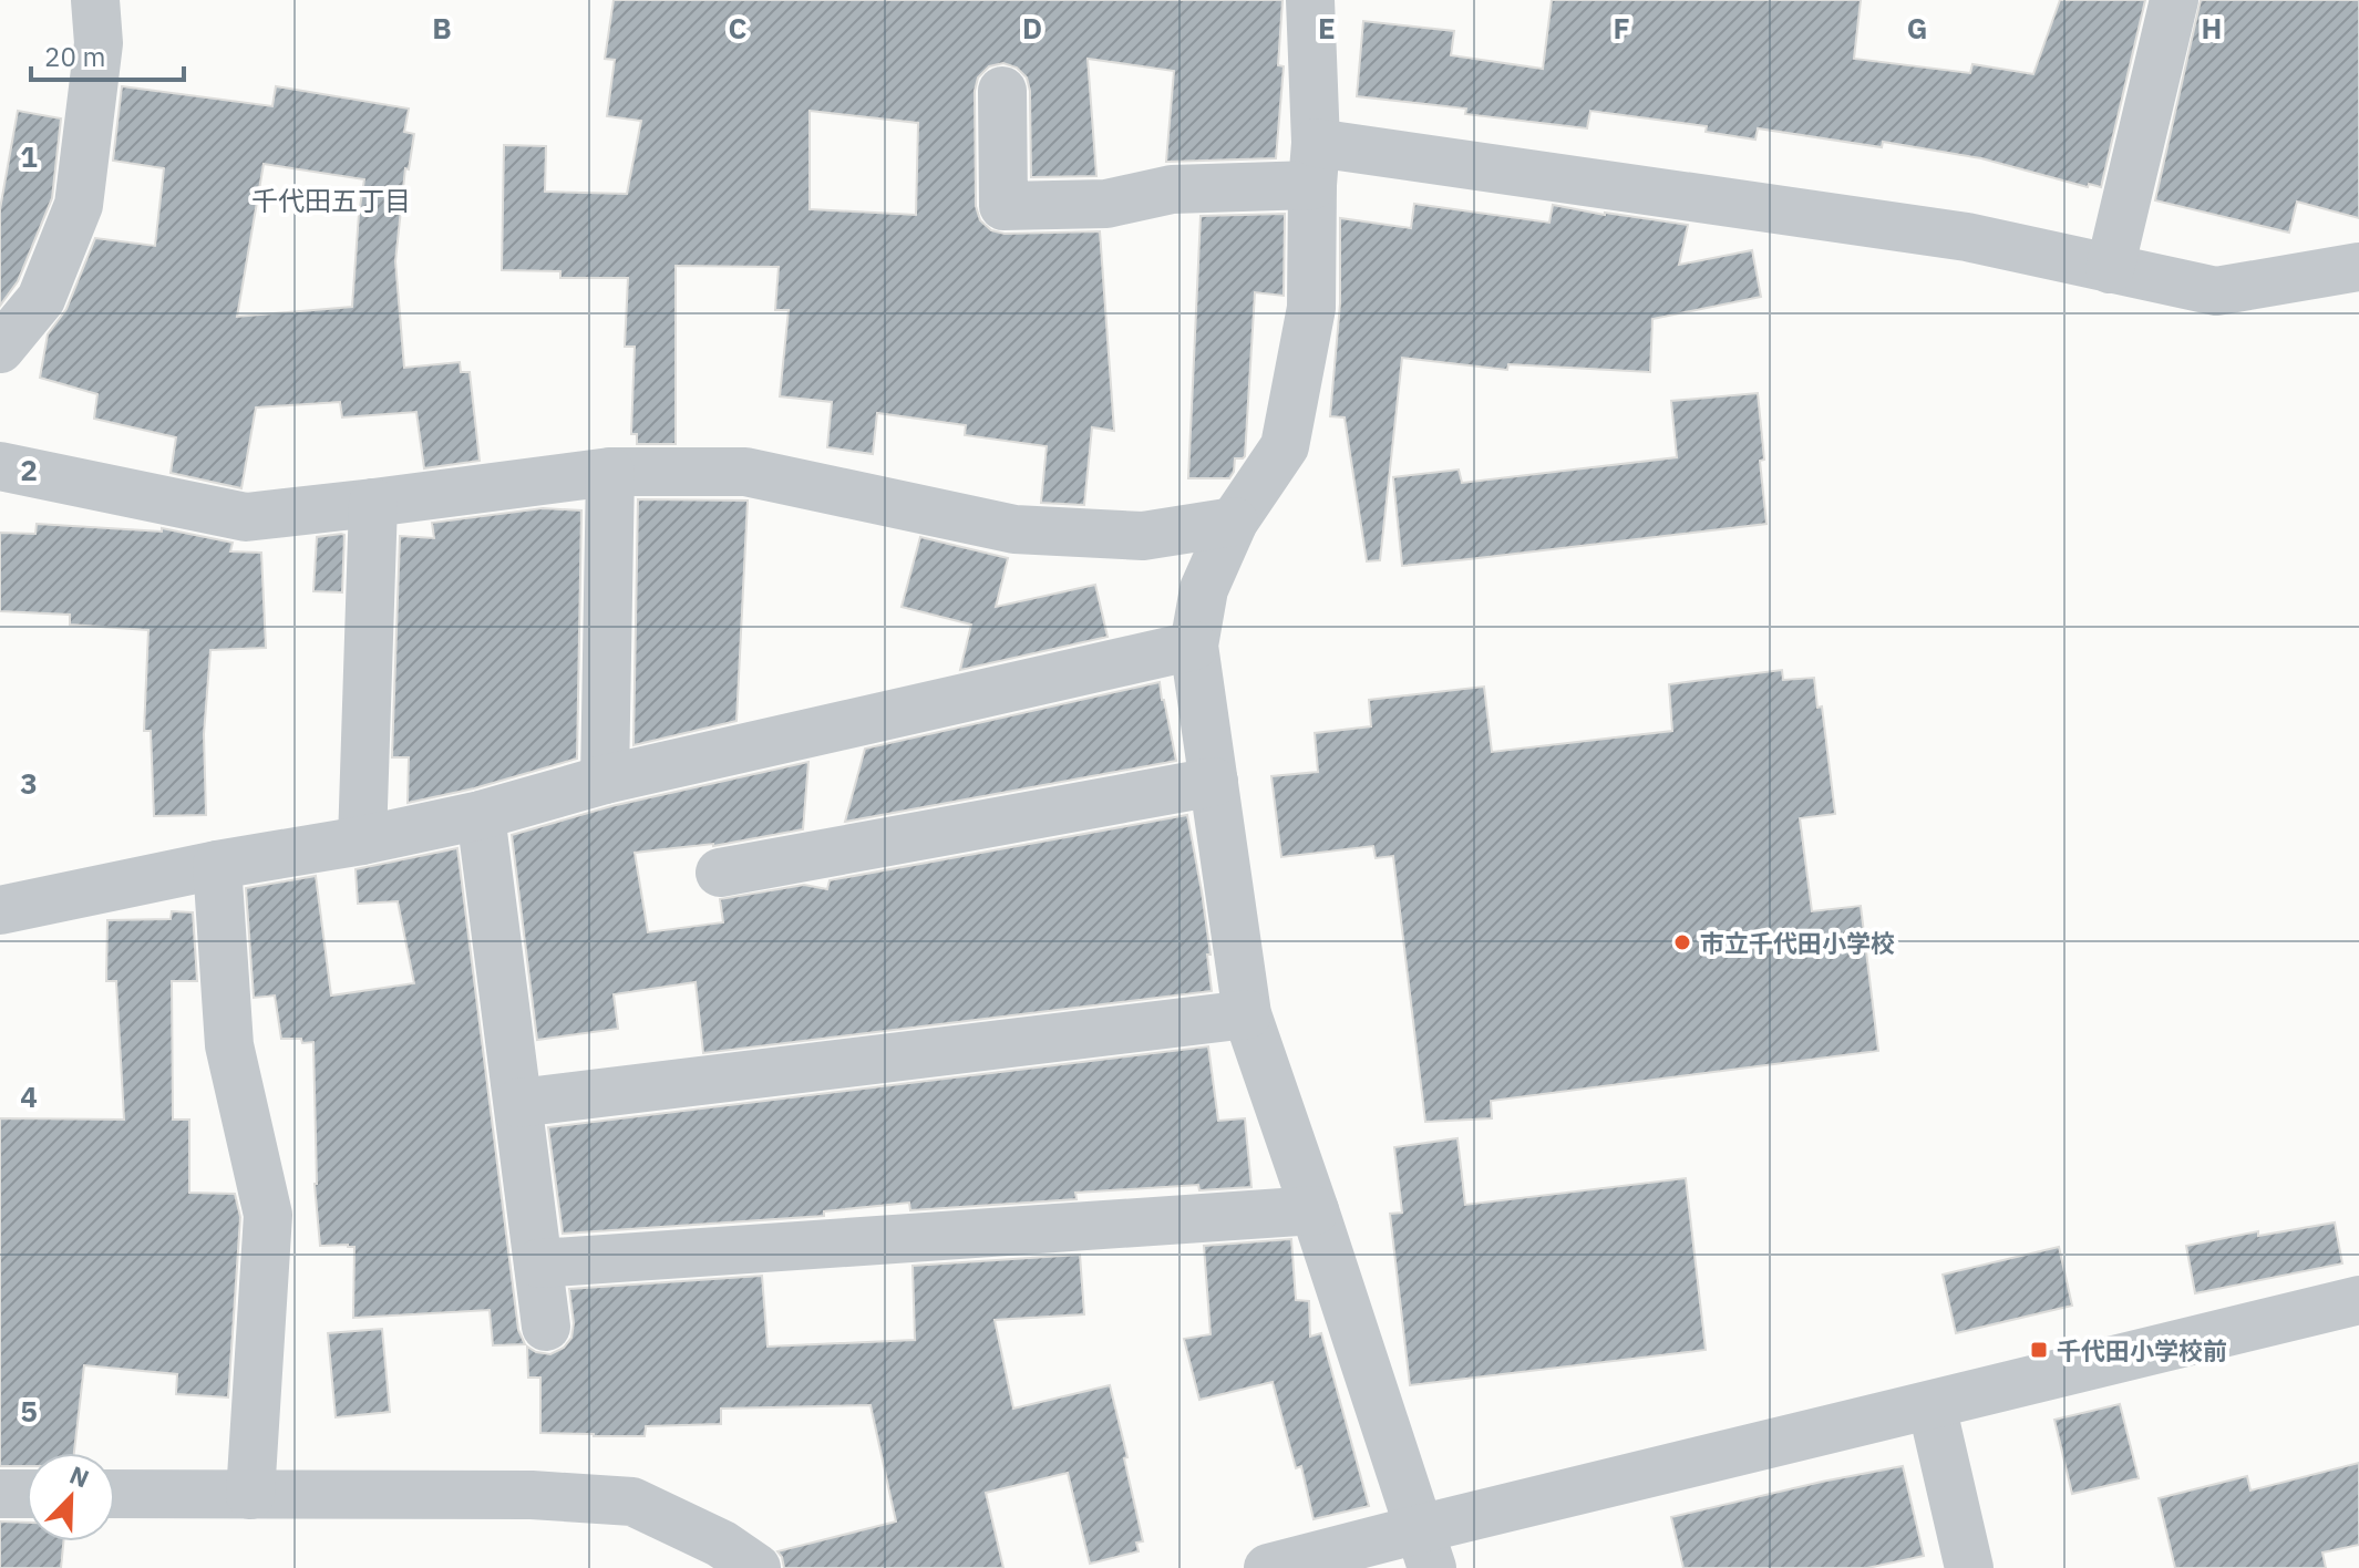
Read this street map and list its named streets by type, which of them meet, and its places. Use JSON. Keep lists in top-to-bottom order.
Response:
{
  "districts": ["千代田五丁目"],
  "places": {
    "other": ["市立千代田小学校"],
    "transit": ["千代田小学校前"]
  },
  "scale_bar": "20 m",
  "north": "top right",
  "grid": {
    "columns": [
      "B",
      "C",
      "D",
      "E",
      "F",
      "G",
      "H"
    ],
    "rows": [
      "1",
      "2",
      "3",
      "4",
      "5"
    ]
  }
}
